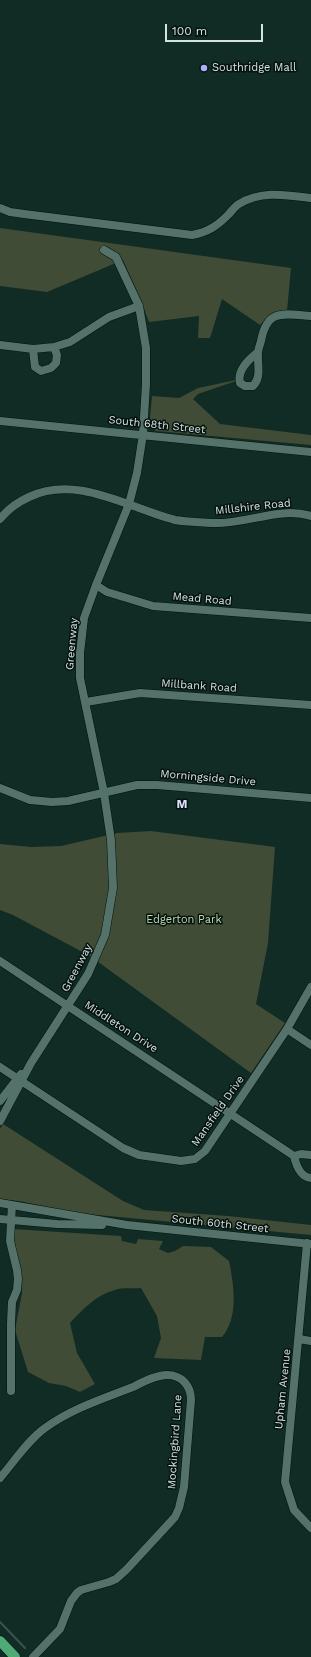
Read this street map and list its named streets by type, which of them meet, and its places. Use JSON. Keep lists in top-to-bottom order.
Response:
{
  "streets": {
    "street": [
      "South 68th Street",
      "Millshire Road",
      "Mead Road",
      "Greenway",
      "Millbank Road",
      "Morningside Drive",
      "Middleton Drive",
      "Mansfield Drive",
      "South 60th Street",
      "Upham Avenue",
      "Mockingbird Lane"
    ]
  },
  "crossings": [
    ["South 68th Street", "Greenway"],
    ["Millshire Road", "Greenway"],
    ["Mead Road", "Greenway"],
    ["Greenway", "Millbank Road"],
    ["Greenway", "Morningside Drive"],
    ["Greenway", "Middleton Drive"],
    ["Greenway", "Mansfield Drive"],
    ["Middleton Drive", "Mansfield Drive"],
    ["South 60th Street", "Upham Avenue"]
  ],
  "districts": ["M"],
  "parks": ["Edgerton Park"],
  "places": ["Southridge Mall"],
  "scale_bar": "100 m"
}
